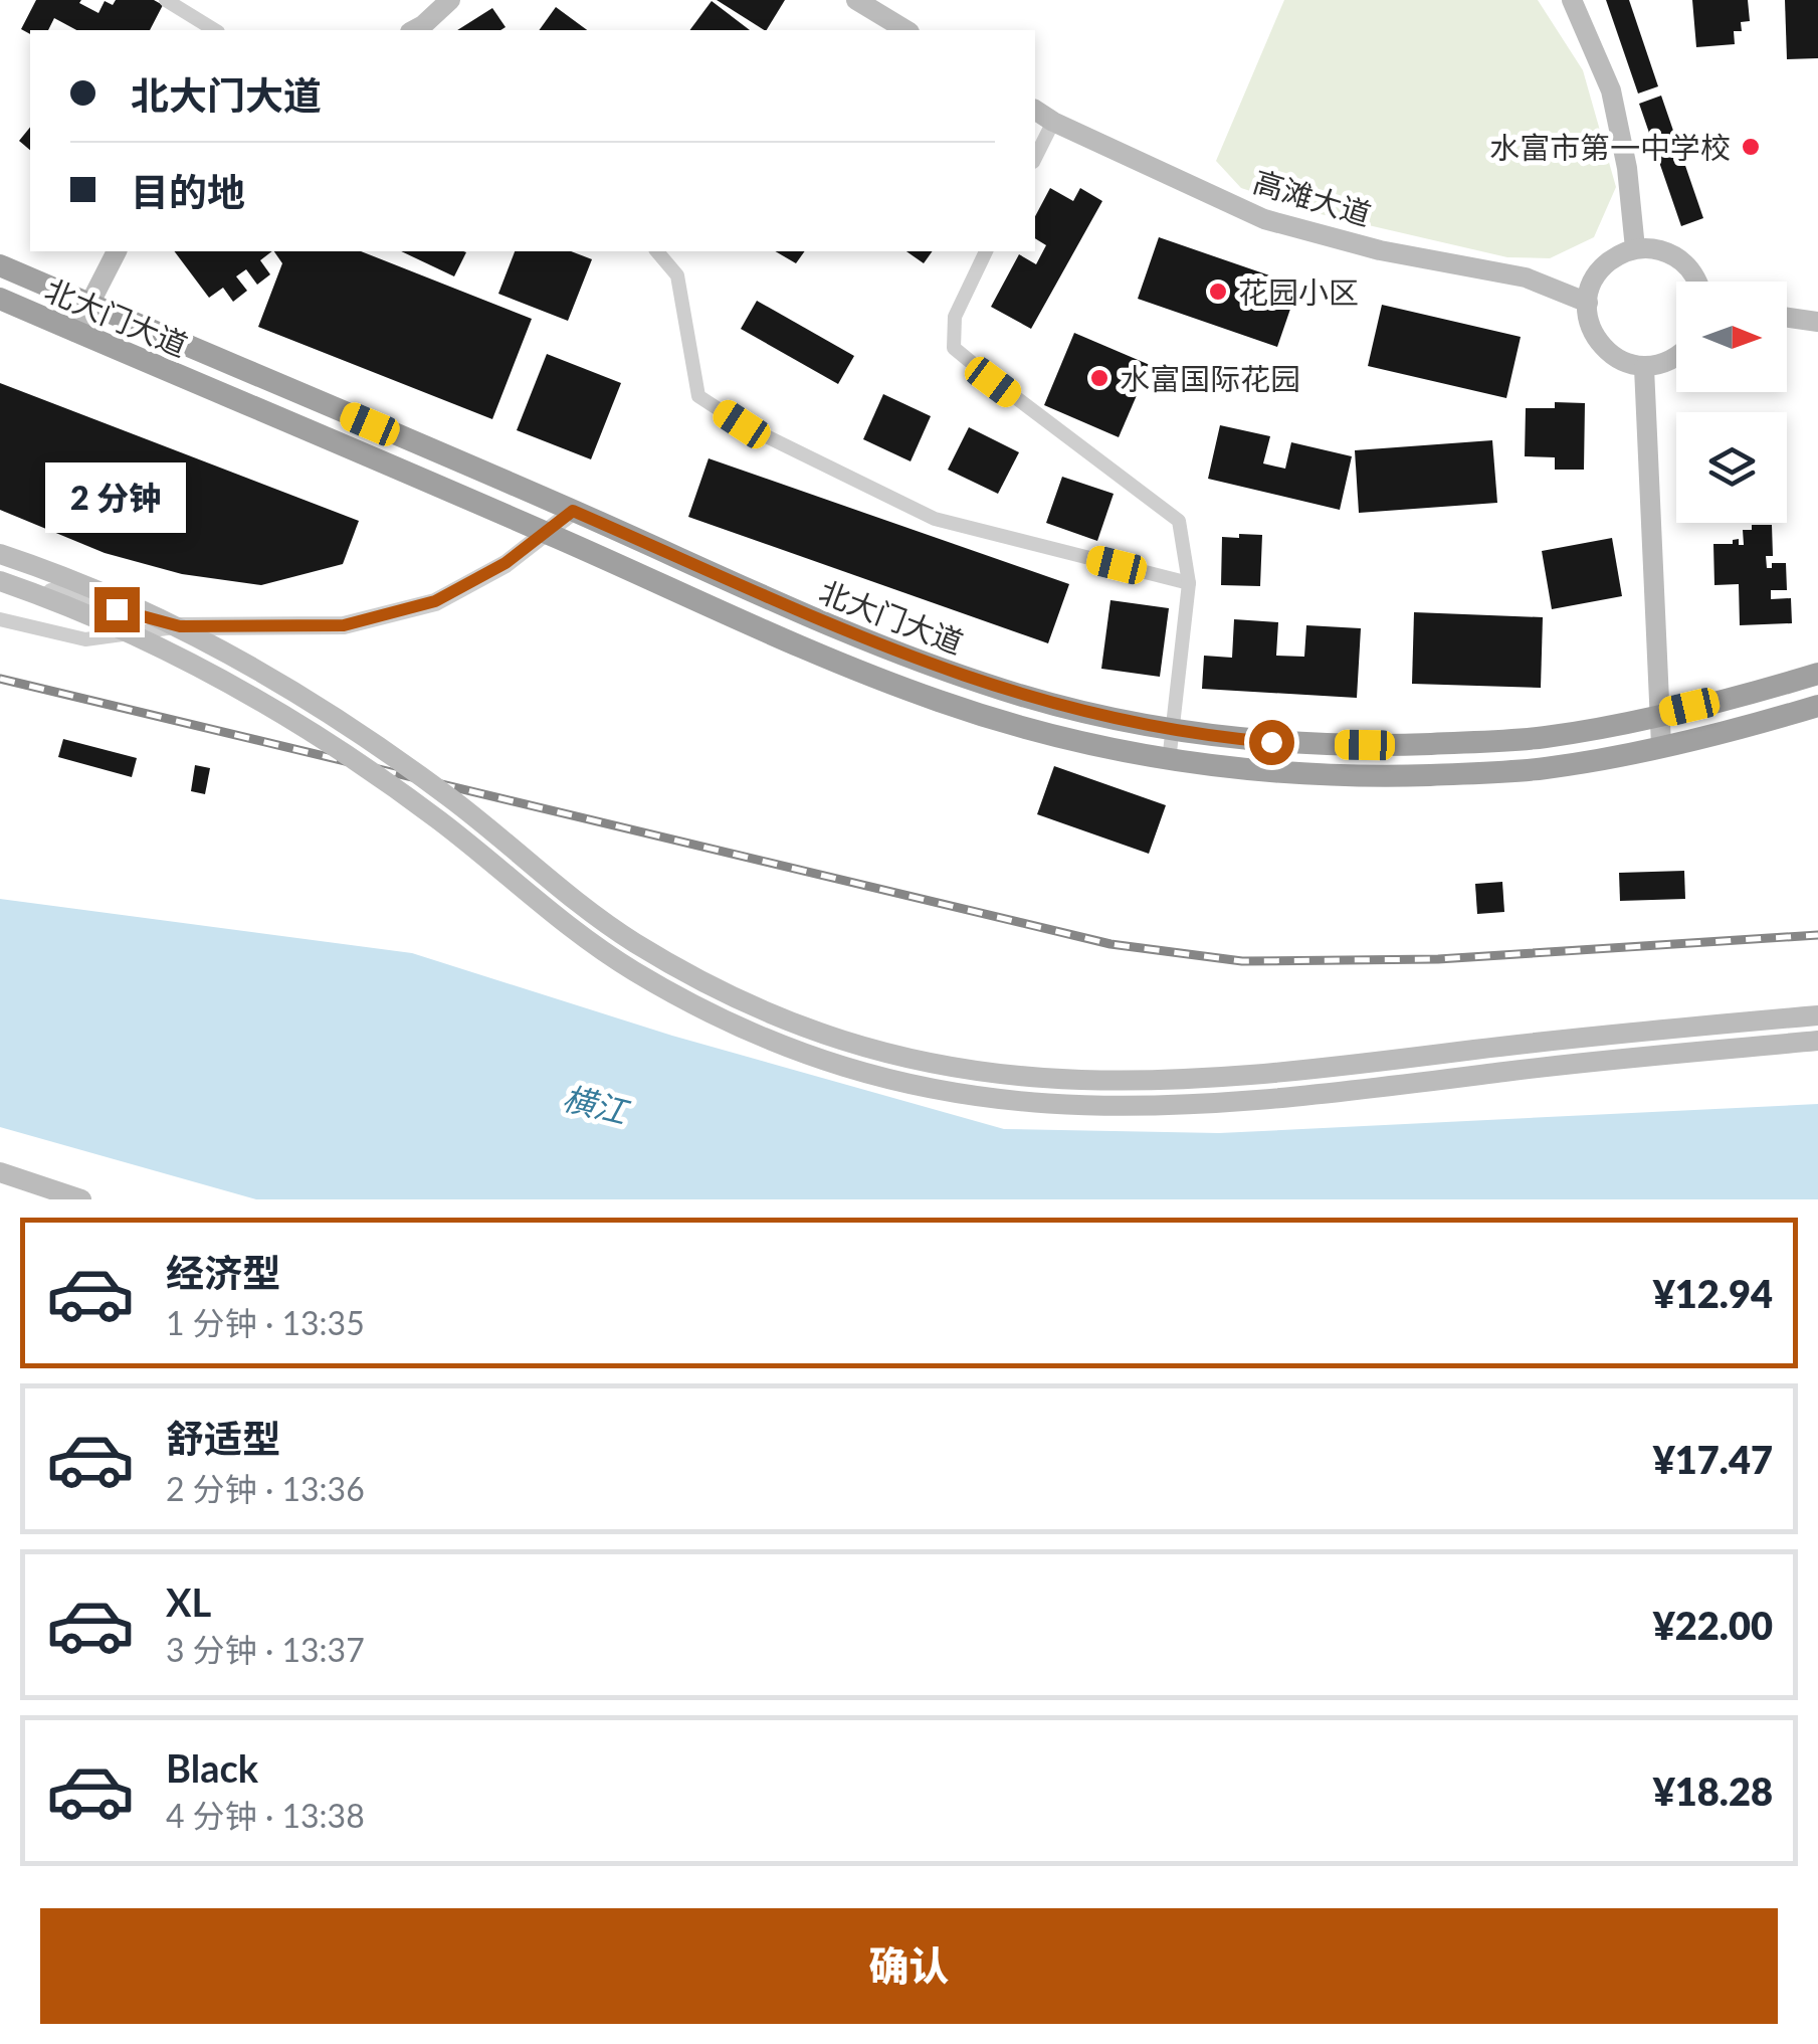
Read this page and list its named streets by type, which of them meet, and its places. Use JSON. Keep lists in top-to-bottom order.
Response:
{
  "streets": {
    "highway": ["北大门大道"],
    "main road": ["高滩大道"]
  },
  "water": ["横江"],
  "places": ["水富市第一中学校", "花园小区", "水富国际花园"],
  "north": "right",
  "page": {
    "banner": ["北大门大道", "目的地"],
    "bubble": "2 分钟",
    "list": [
      {
        "name": "经济型",
        "note": "1 分钟 · 13:35",
        "value": "¥12.94"
      },
      {
        "name": "舒适型",
        "note": "2 分钟 · 13:36",
        "value": "¥17.47"
      },
      {
        "name": "XL",
        "note": "3 分钟 · 13:37",
        "value": "¥22.00"
      },
      {
        "name": "Black",
        "note": "4 分钟 · 13:38",
        "value": "¥18.28"
      }
    ],
    "buttons": "确认"
  }
}
